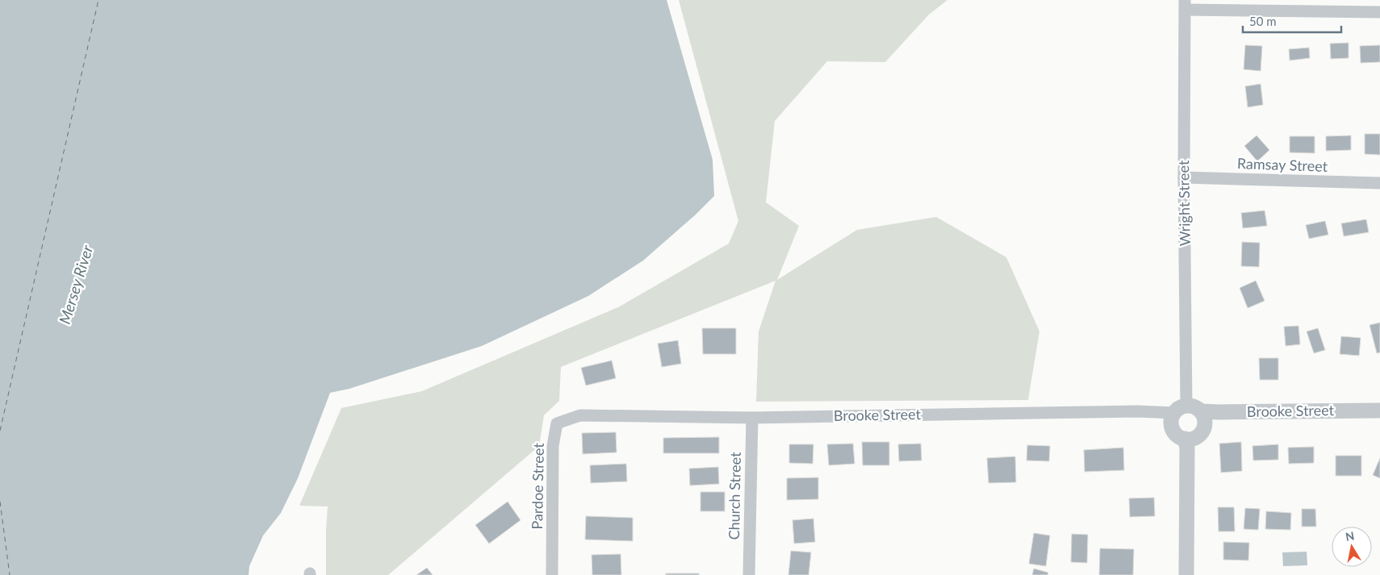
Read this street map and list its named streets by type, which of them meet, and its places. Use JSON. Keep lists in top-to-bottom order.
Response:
{
  "streets": {
    "street": [
      "Ramsay Street",
      "Wright Street",
      "Brooke Street",
      "Pardoe Street",
      "Church Street"
    ]
  },
  "crossings": [
    ["Ramsay Street", "Wright Street"],
    ["Wright Street", "Brooke Street"],
    ["Brooke Street", "Pardoe Street"],
    ["Brooke Street", "Church Street"]
  ],
  "water": ["Mersey River"],
  "scale_bar": "50 m",
  "north": "top"
}
